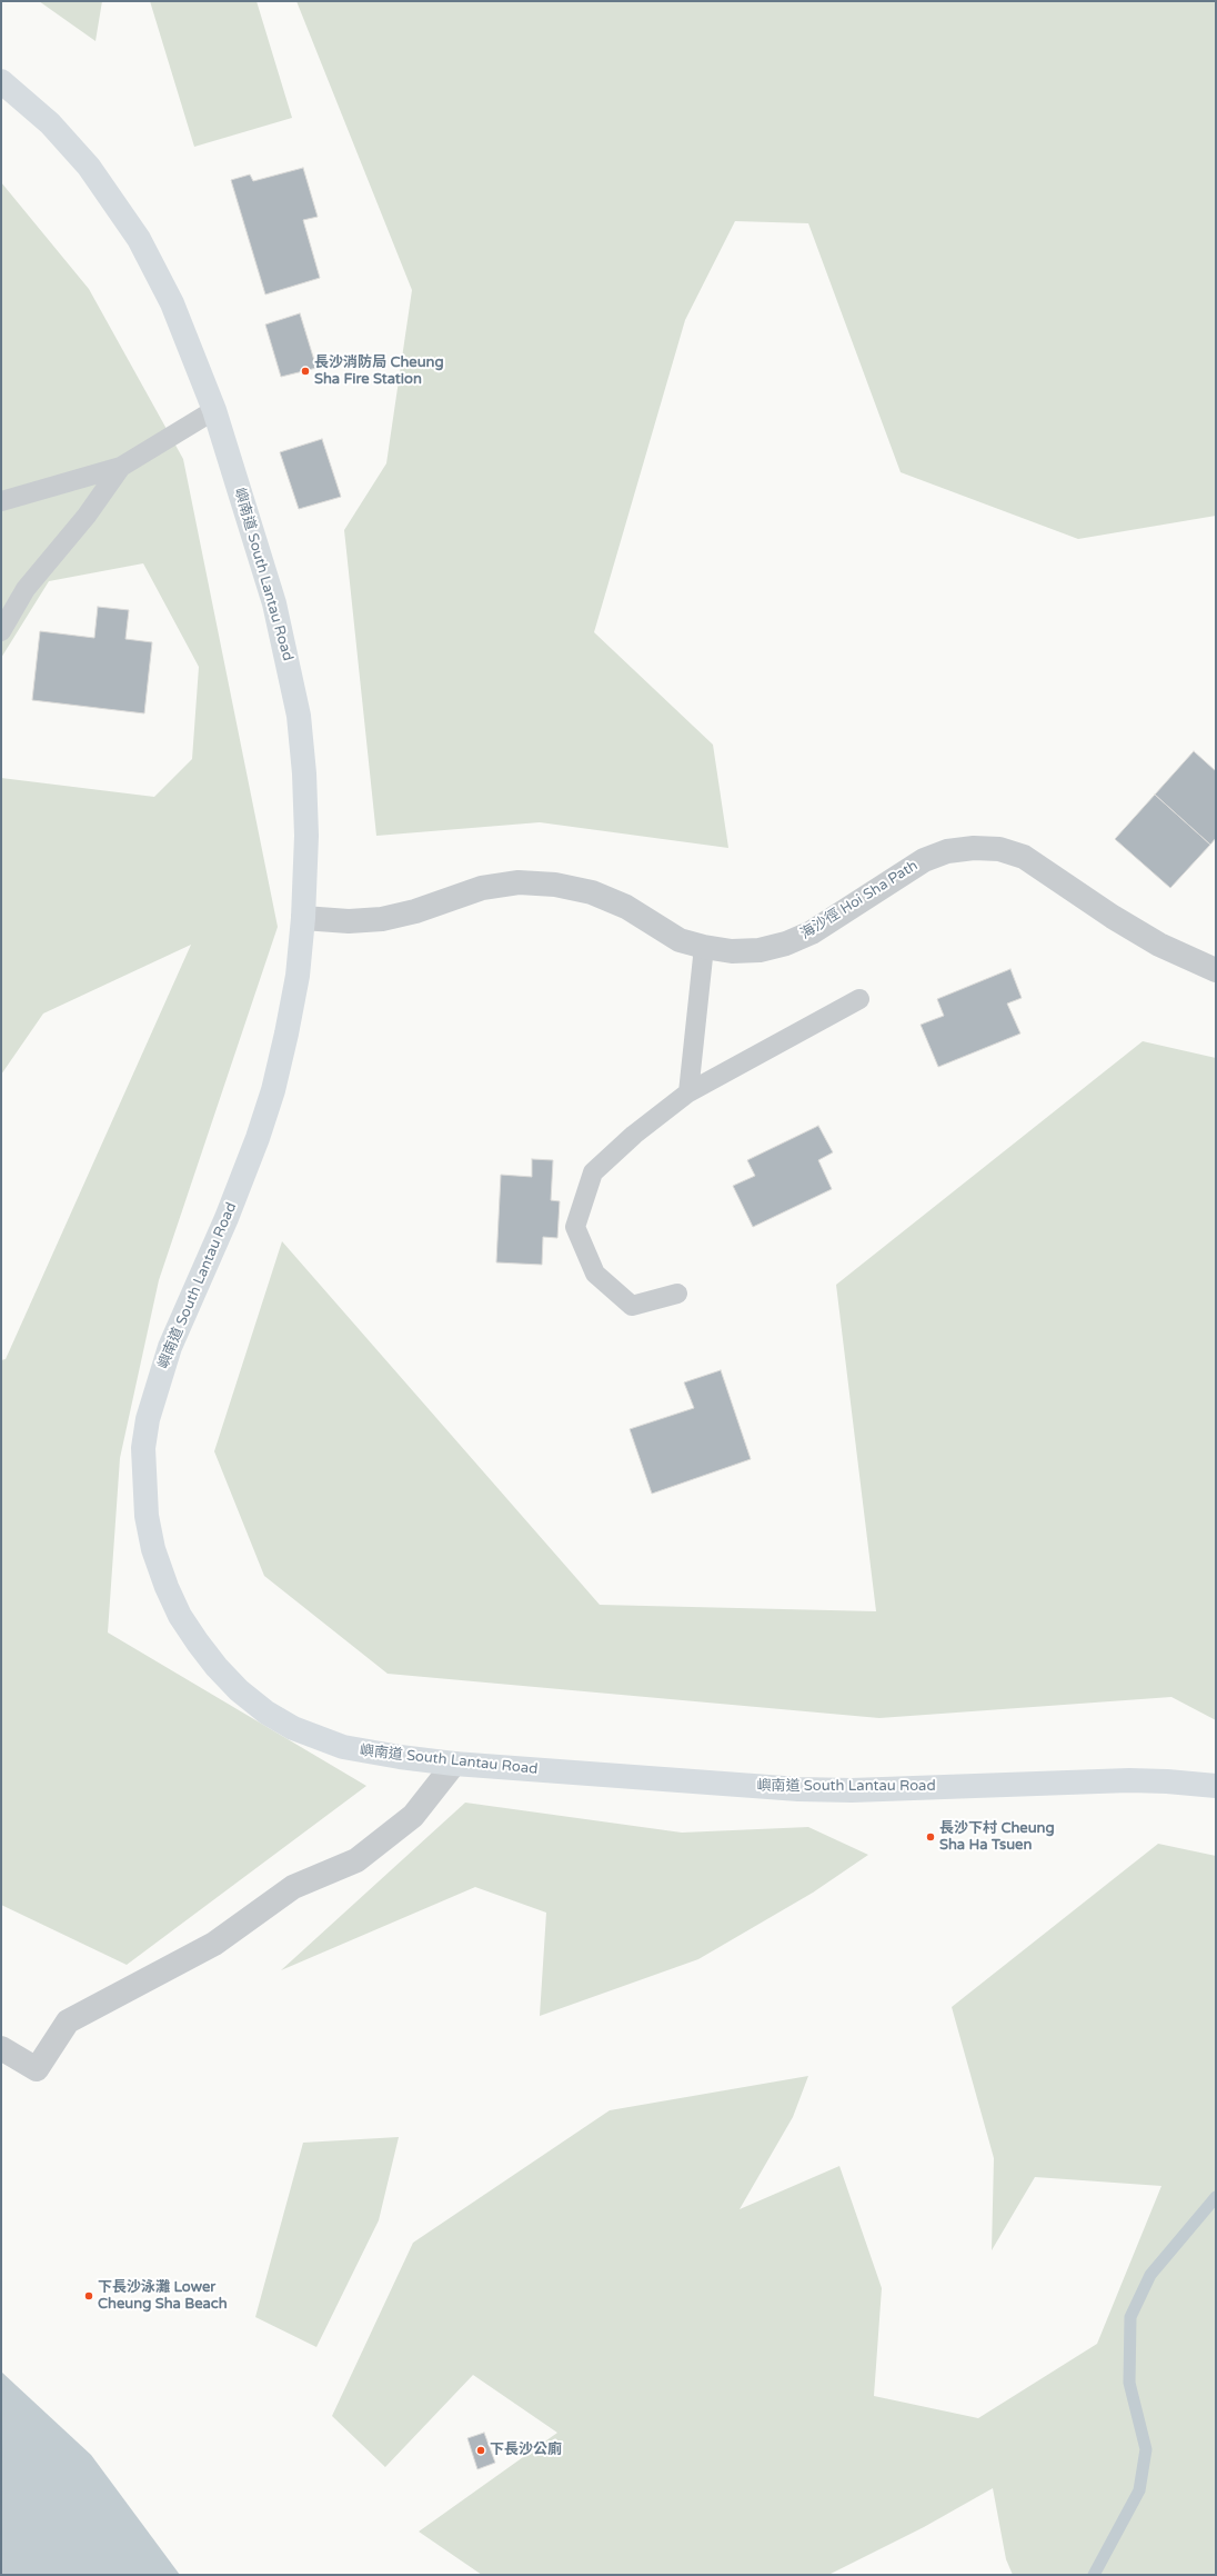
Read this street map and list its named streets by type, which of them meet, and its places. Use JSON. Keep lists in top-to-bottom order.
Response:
{
  "streets": {
    "main road": ["嶼南道 South Lantau Road"],
    "street": ["海沙徑 Hoi Sha Path"]
  },
  "crossings": [
    ["嶼南道 South Lantau Road", "海沙徑 Hoi Sha Path"]
  ],
  "places": [
    "長沙消防局 Cheung Sha Fire Station",
    "長沙下村 Cheung Sha Ha Tsuen",
    "下長沙泳灘 Lower Cheung Sha Beach",
    "下長沙公廁"
  ]
}
